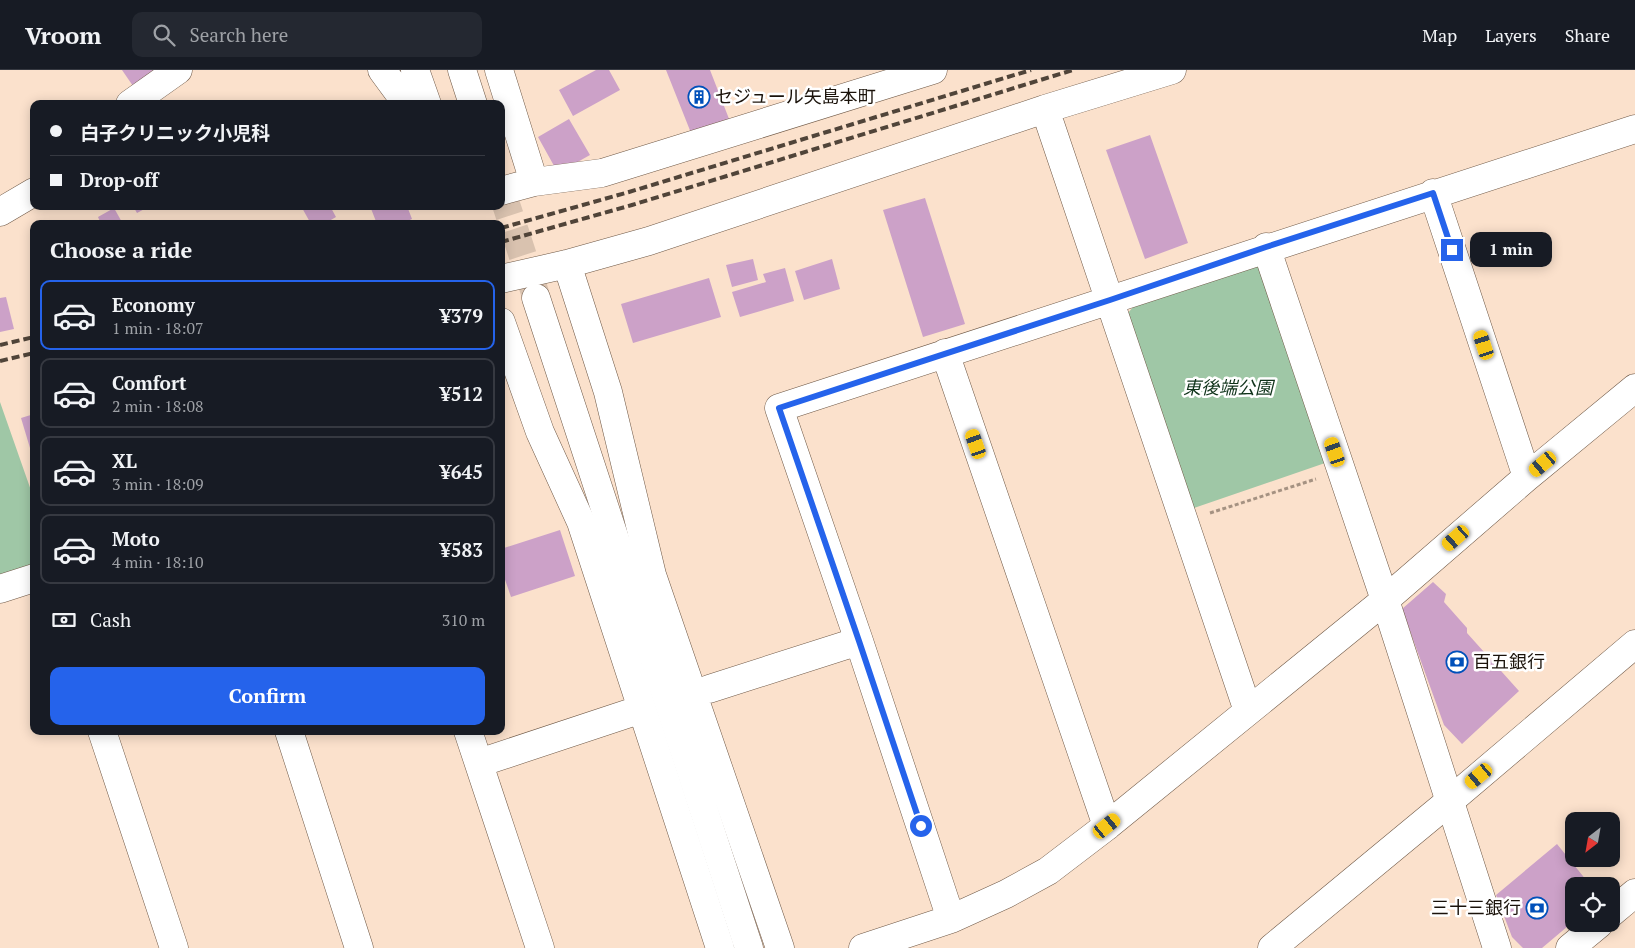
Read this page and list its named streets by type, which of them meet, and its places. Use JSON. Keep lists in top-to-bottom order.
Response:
{
  "parks": ["東後端公園"],
  "places": {
    "building": ["セジュール矢島本町"],
    "bank": ["百五銀行", "三十三銀行"]
  },
  "north": "bottom left",
  "page": {
    "header": "Vroom",
    "search": "Search here",
    "nav": ["Map", "Layers", "Share"],
    "banner": ["白子クリニック小児科", "Drop-off"],
    "heading": "Choose a ride",
    "bubble": "1 min",
    "list": [
      {
        "name": "Economy",
        "note": "1 min · 18:07",
        "value": "¥379"
      },
      {
        "name": "Comfort",
        "note": "2 min · 18:08",
        "value": "¥512"
      },
      {
        "name": "XL",
        "note": "3 min · 18:09",
        "value": "¥645"
      },
      {
        "name": "Moto",
        "note": "4 min · 18:10",
        "value": "¥583"
      }
    ],
    "pay": ["Cash", "310 m"],
    "buttons": "Confirm"
  }
}
